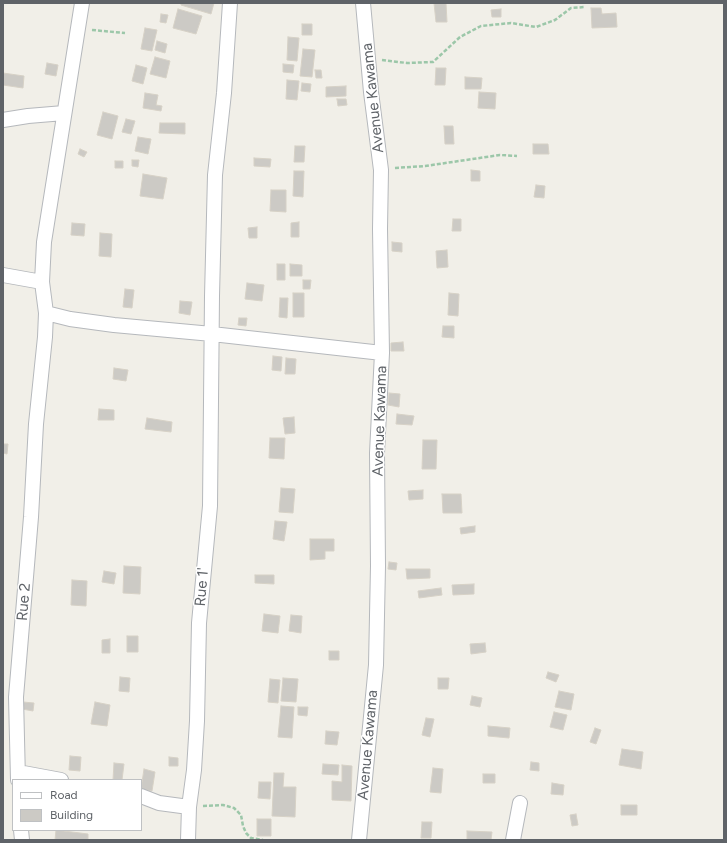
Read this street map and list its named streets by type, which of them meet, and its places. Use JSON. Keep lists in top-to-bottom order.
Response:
{
  "streets": {
    "street": ["Avenue Kawama", "Rue 1'", "Rue 2"]
  },
  "legend": ["Road", "Building"]
}
